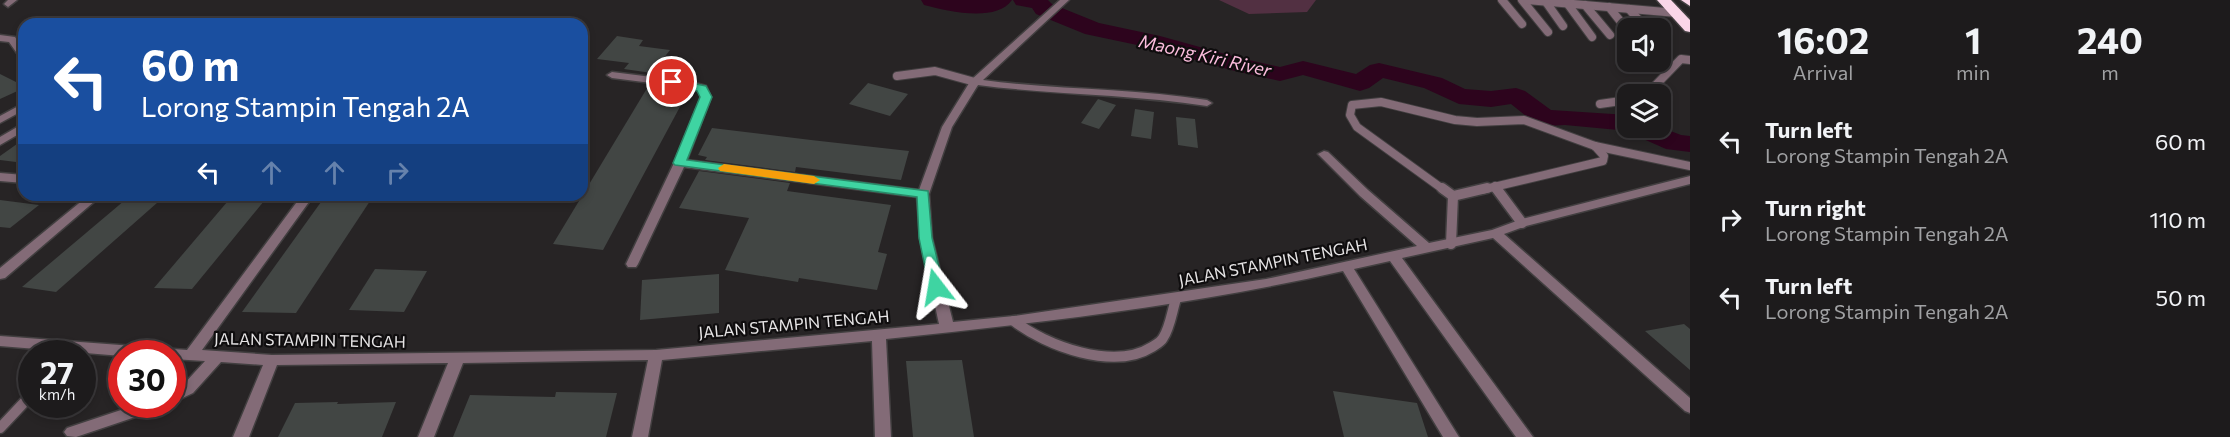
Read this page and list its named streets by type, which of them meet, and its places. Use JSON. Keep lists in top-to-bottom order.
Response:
{
  "streets": {
    "street": ["JALAN STAMPIN TENGAH"]
  },
  "water": ["Maong Kiri River"],
  "page": {
    "eta": [
      "16:02",
      "Arrival",
      "1",
      "min",
      "240",
      "m"
    ],
    "turn": ["60 m", "Lorong Stampin Tengah 2A"],
    "list": [
      {
        "name": "Turn left",
        "note": "Lorong Stampin Tengah 2A",
        "value": "60 m"
      },
      {
        "name": "Turn right",
        "note": "Lorong Stampin Tengah 2A",
        "value": "110 m"
      },
      {
        "name": "Turn left",
        "note": "Lorong Stampin Tengah 2A",
        "value": "50 m"
      }
    ],
    "speed": "27 km/h",
    "limit": "30"
  }
}
